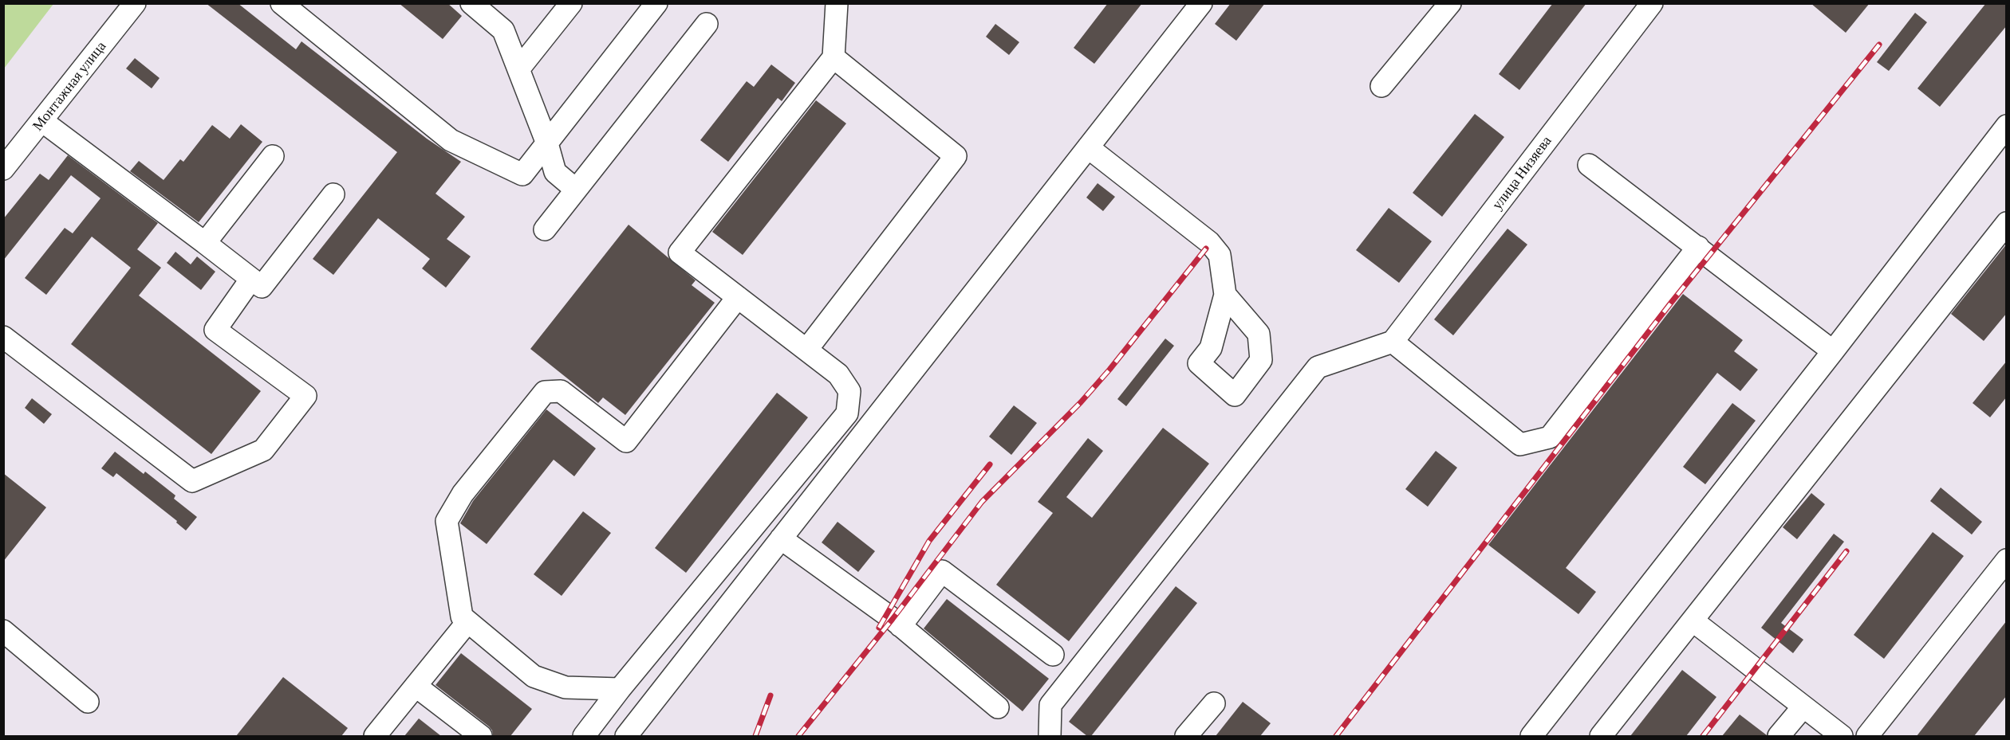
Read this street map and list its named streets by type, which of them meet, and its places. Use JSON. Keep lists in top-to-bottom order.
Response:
{
  "streets": {
    "street": ["Монтажная улица", "улица Низяева"]
  }
}
